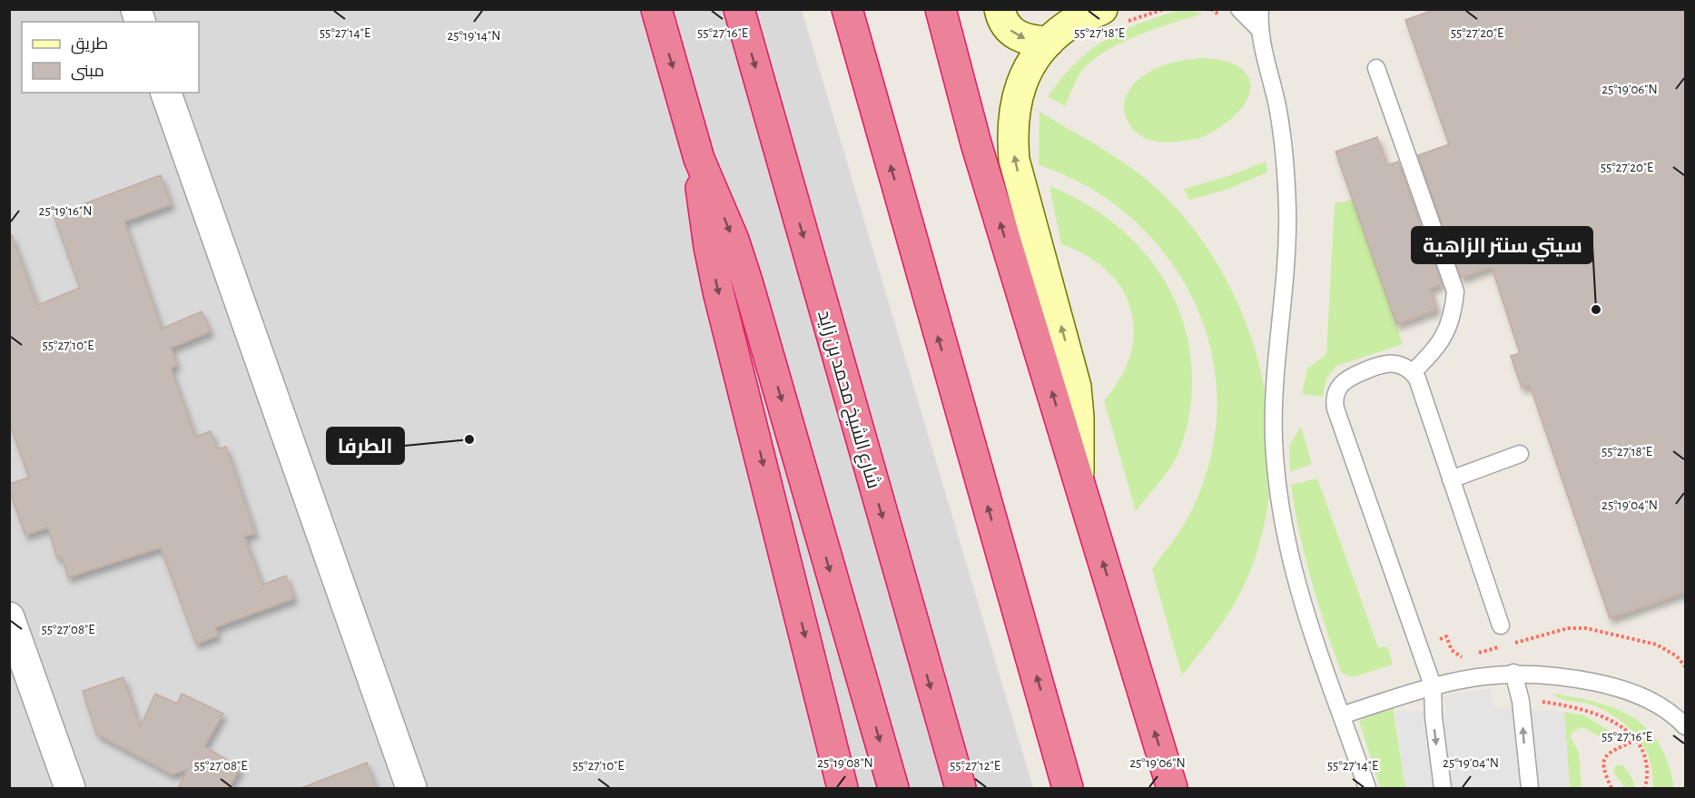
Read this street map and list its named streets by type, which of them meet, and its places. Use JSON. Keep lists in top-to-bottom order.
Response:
{
  "streets": {
    "highway": ["شارع الشيخ محمد بن زايد"]
  },
  "places": ["سيتي سنتر الزاهية", "الطرفا"],
  "legend": ["طريق", "مبنى"],
  "coordinates": [
    "55°27'14\"E",
    "55°27'16\"E",
    "55°27'18\"E",
    "55°27'20\"E",
    "25°19'14\"N",
    "25°19'06\"N",
    "25°19'16\"N",
    "55°27'10\"E",
    "25°19'04\"N",
    "55°27'08\"E",
    "25°19'08\"N",
    "55°27'12\"E"
  ]
}
